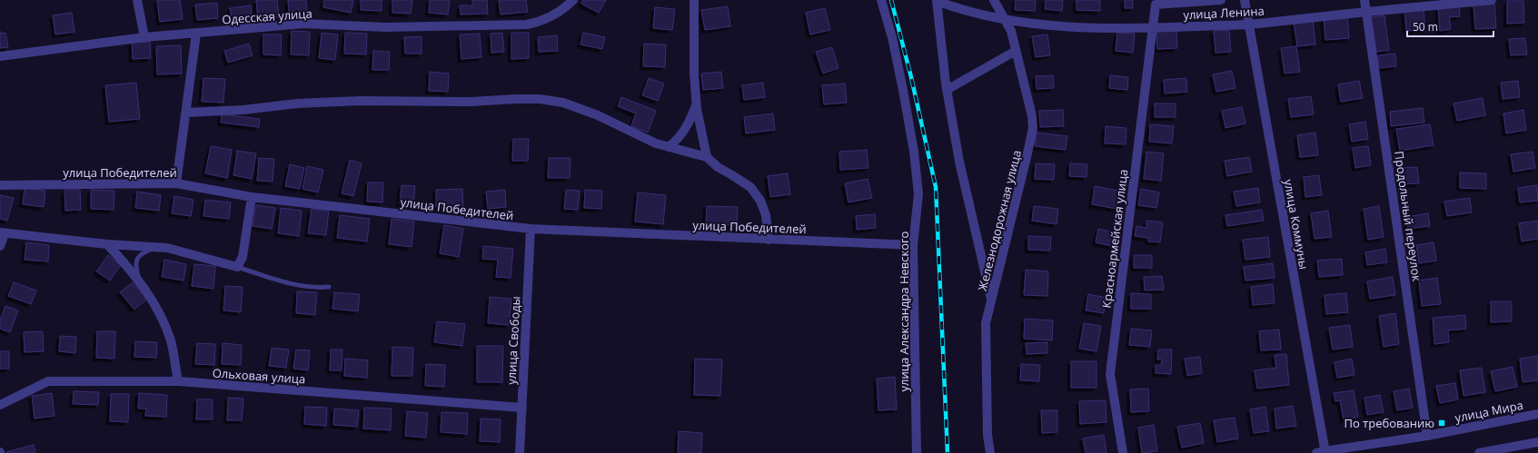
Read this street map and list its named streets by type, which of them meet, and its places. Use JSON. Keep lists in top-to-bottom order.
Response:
{
  "streets": {
    "street": [
      "улица Ленина",
      "Одесская улица",
      "улица Победителей",
      "Продольный переулок",
      "Железнодорожная улица",
      "улица Коммуны",
      "Красноармейская улица",
      "улица Александра Невского",
      "улица Свободы",
      "Ольховая улица",
      "улица Мира"
    ]
  },
  "crossings": [
    ["улица Ленина", "Продольный переулок"],
    ["улица Ленина", "Железнодорожная улица"],
    ["улица Ленина", "улица Коммуны"],
    ["улица Ленина", "Красноармейская улица"],
    ["улица Победителей", "улица Александра Невского"],
    ["улица Победителей", "улица Свободы"],
    ["Продольный переулок", "улица Мира"],
    ["улица Коммуны", "улица Мира"],
    ["улица Свободы", "Ольховая улица"]
  ],
  "places": {
    "transit": ["По требованию"]
  },
  "scale_bar": "50 m"
}
